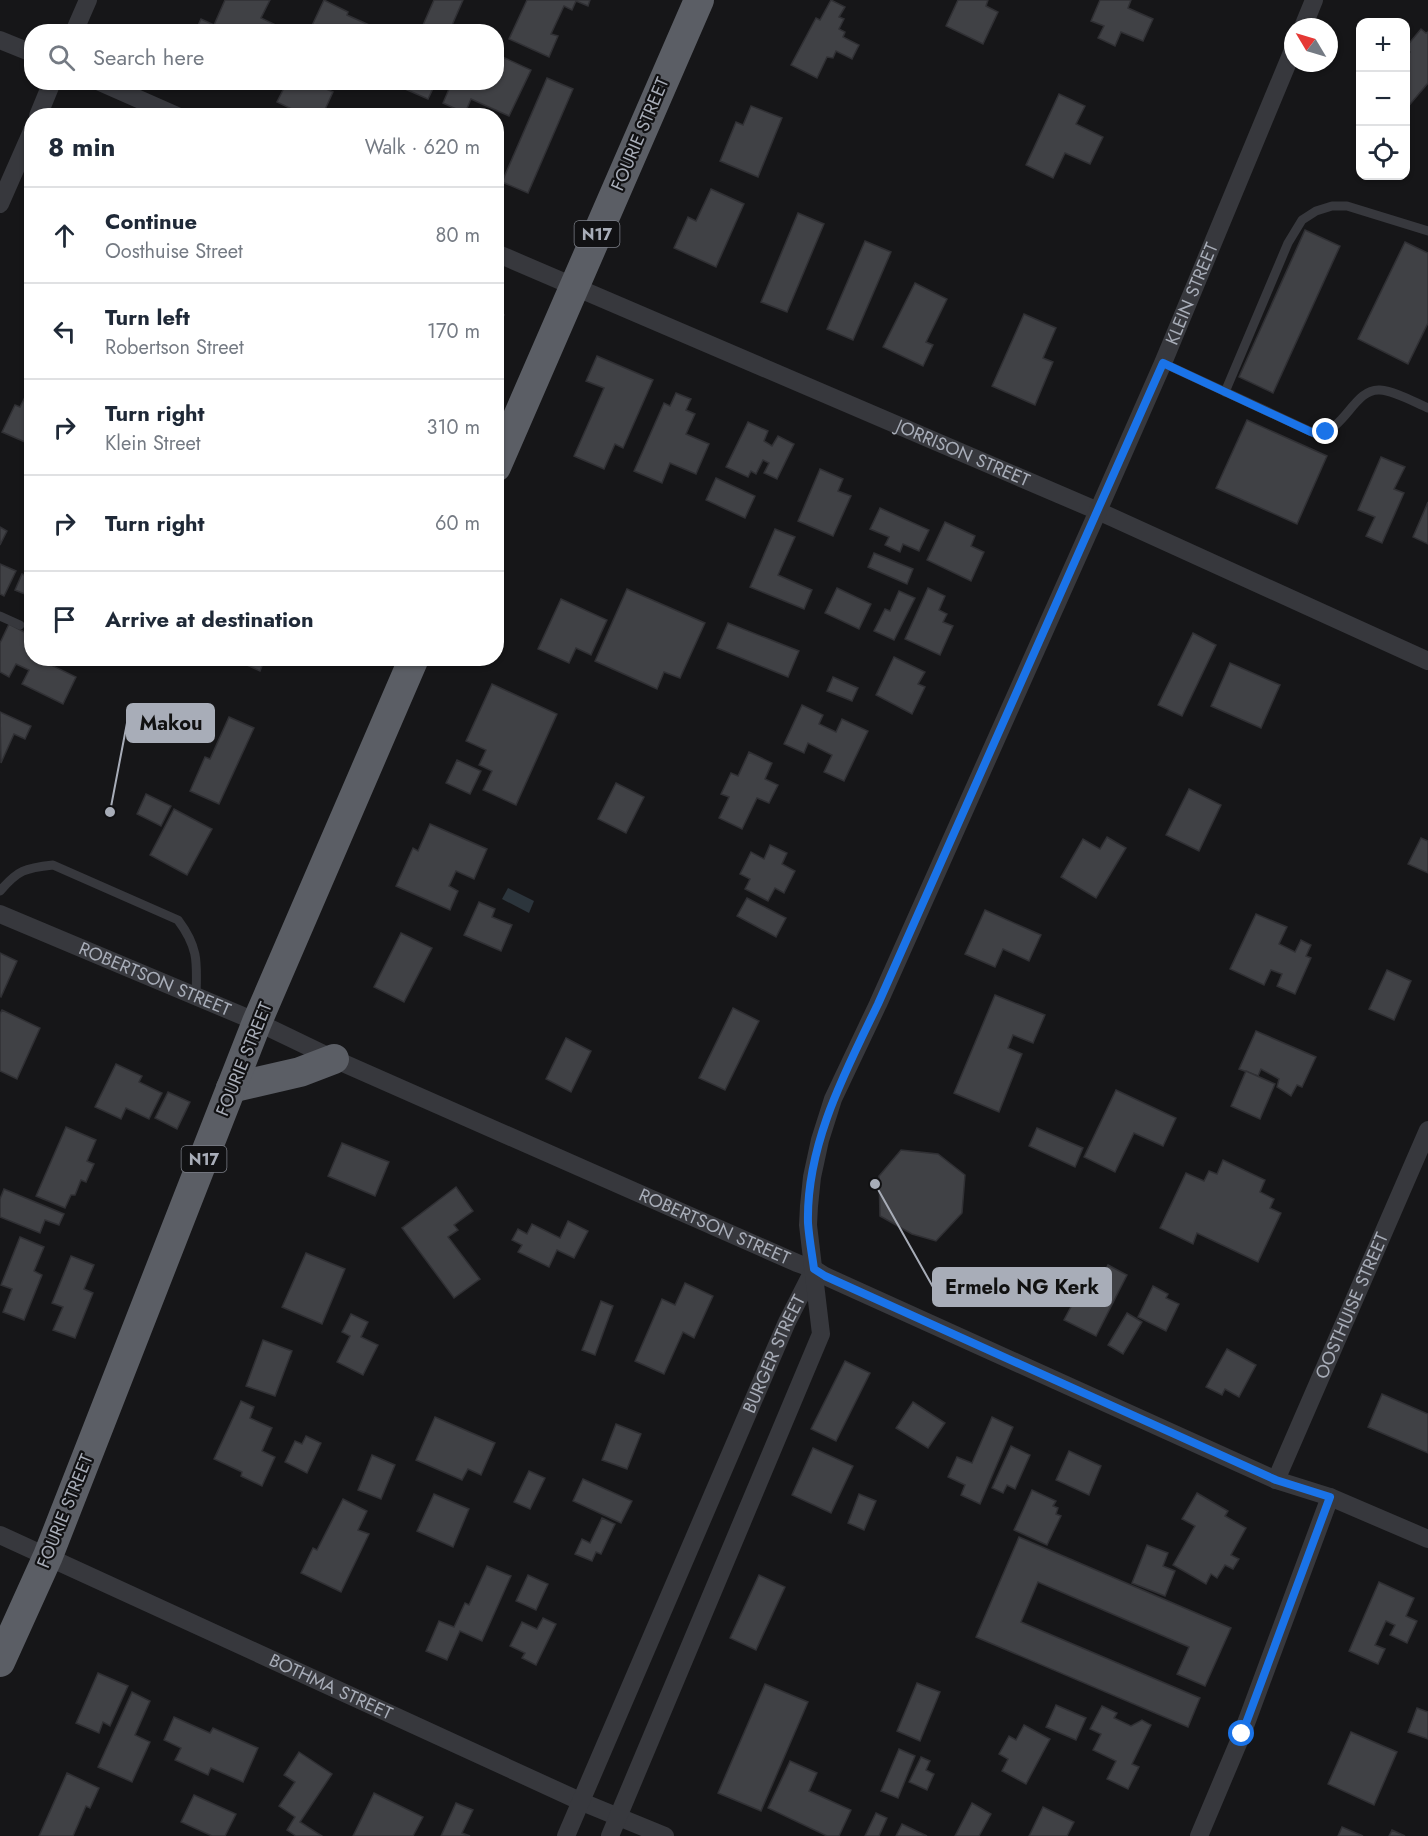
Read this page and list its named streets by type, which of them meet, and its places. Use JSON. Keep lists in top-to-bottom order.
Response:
{
  "streets": {
    "highway": ["FOURIE STREET", "N17"],
    "street": [
      "KLEIN STREET",
      "JORRISON STREET",
      "ROBERTSON STREET",
      "OOSTHUISE STREET",
      "BURGER STREET",
      "BOTHMA STREET"
    ]
  },
  "crossings": [
    ["FOURIE STREET", "JORRISON STREET"],
    ["FOURIE STREET", "ROBERTSON STREET"],
    ["FOURIE STREET", "BOTHMA STREET"],
    ["KLEIN STREET", "JORRISON STREET"],
    ["KLEIN STREET", "ROBERTSON STREET"],
    ["KLEIN STREET", "BURGER STREET"],
    ["ROBERTSON STREET", "OOSTHUISE STREET"],
    ["ROBERTSON STREET", "BURGER STREET"],
    ["BURGER STREET", "BOTHMA STREET"]
  ],
  "places": ["Makou", "Ermelo NG Kerk"],
  "north": "top left",
  "page": {
    "map_buttons": ["+", "−"],
    "search": "Search here",
    "heading": ["8 min", "Walk · 620 m"],
    "list": [
      ["Continue", "Oosthuise Street", "80 m"],
      ["Turn left", "Robertson Street", "170 m"],
      ["Turn right", "Klein Street", "310 m"],
      ["Turn right", "60 m"],
      "Arrive at destination"
    ]
  }
}
